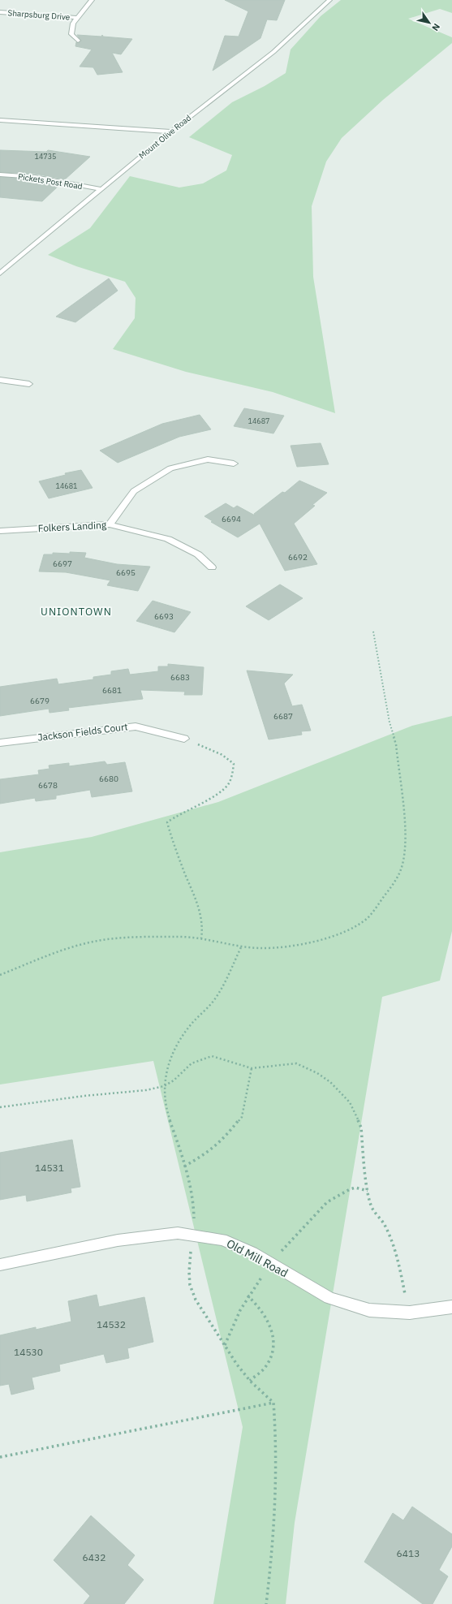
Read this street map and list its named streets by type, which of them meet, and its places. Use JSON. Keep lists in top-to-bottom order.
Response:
{
  "streets": {
    "street": [
      "Sharpsburg Drive",
      "Mount Olive Road",
      "Pickets Post Road",
      "Folkers Landing",
      "Jackson Fields Court",
      "Old Mill Road"
    ]
  },
  "crossings": [
    ["Mount Olive Road", "Pickets Post Road"]
  ],
  "districts": ["UNIONTOWN"],
  "house_numbers": [
    "14735",
    "14687",
    "14681",
    "6694",
    "6692",
    "6697",
    "6695",
    "6693",
    "6683",
    "6681",
    "6679",
    "6687",
    "6680",
    "6678",
    "14531",
    "14532",
    "14530",
    "6413",
    "6432"
  ],
  "north": "bottom right"
}
